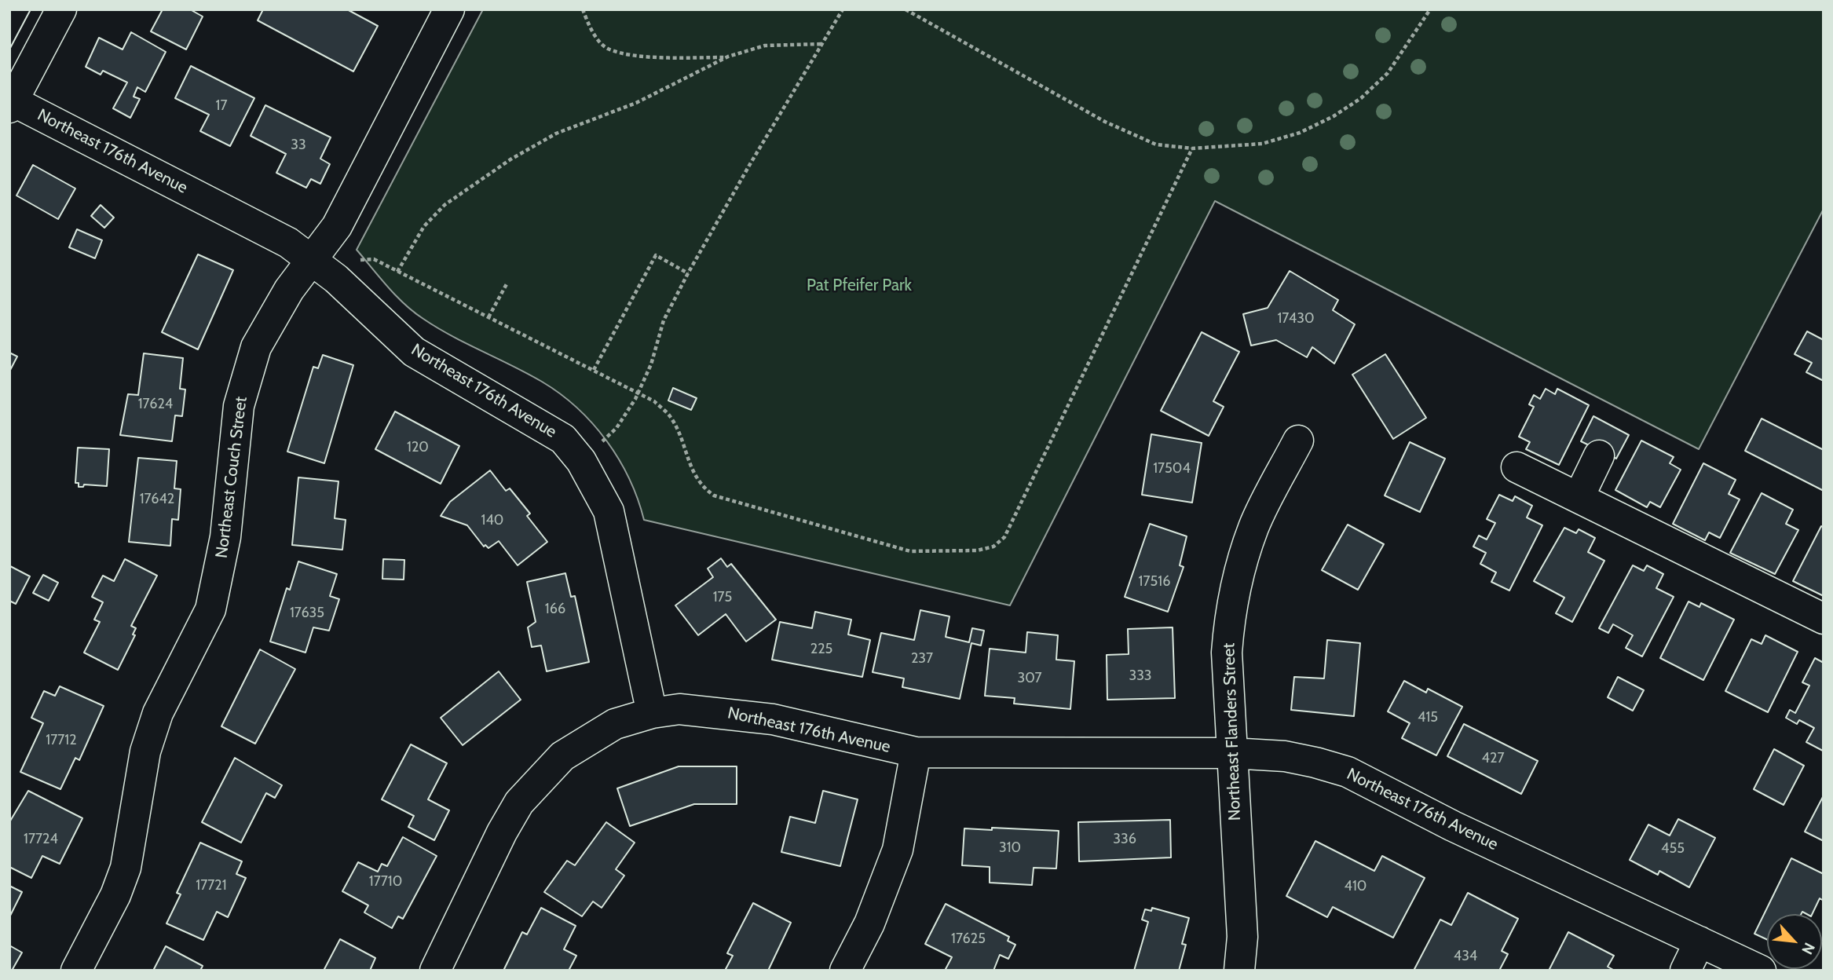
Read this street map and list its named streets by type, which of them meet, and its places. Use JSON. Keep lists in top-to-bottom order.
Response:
{
  "streets": {
    "street": ["Northeast 176th Avenue", "Northeast Couch Street", "Northeast Flanders Street"]
  },
  "crossings": [
    ["Northeast 176th Avenue", "Northeast Couch Street"],
    ["Northeast 176th Avenue", "Northeast Flanders Street"]
  ],
  "parks": ["Pat Pfeifer Park"],
  "house_numbers": [
    "17",
    "33",
    "17430",
    "17624",
    "120",
    "17504",
    "17642",
    "140",
    "17516",
    "175",
    "166",
    "17635",
    "225",
    "237",
    "333",
    "307",
    "415",
    "17712",
    "427",
    "17724",
    "336",
    "310",
    "455",
    "17710",
    "17721",
    "410",
    "17625",
    "434"
  ],
  "north": "bottom right"
}
